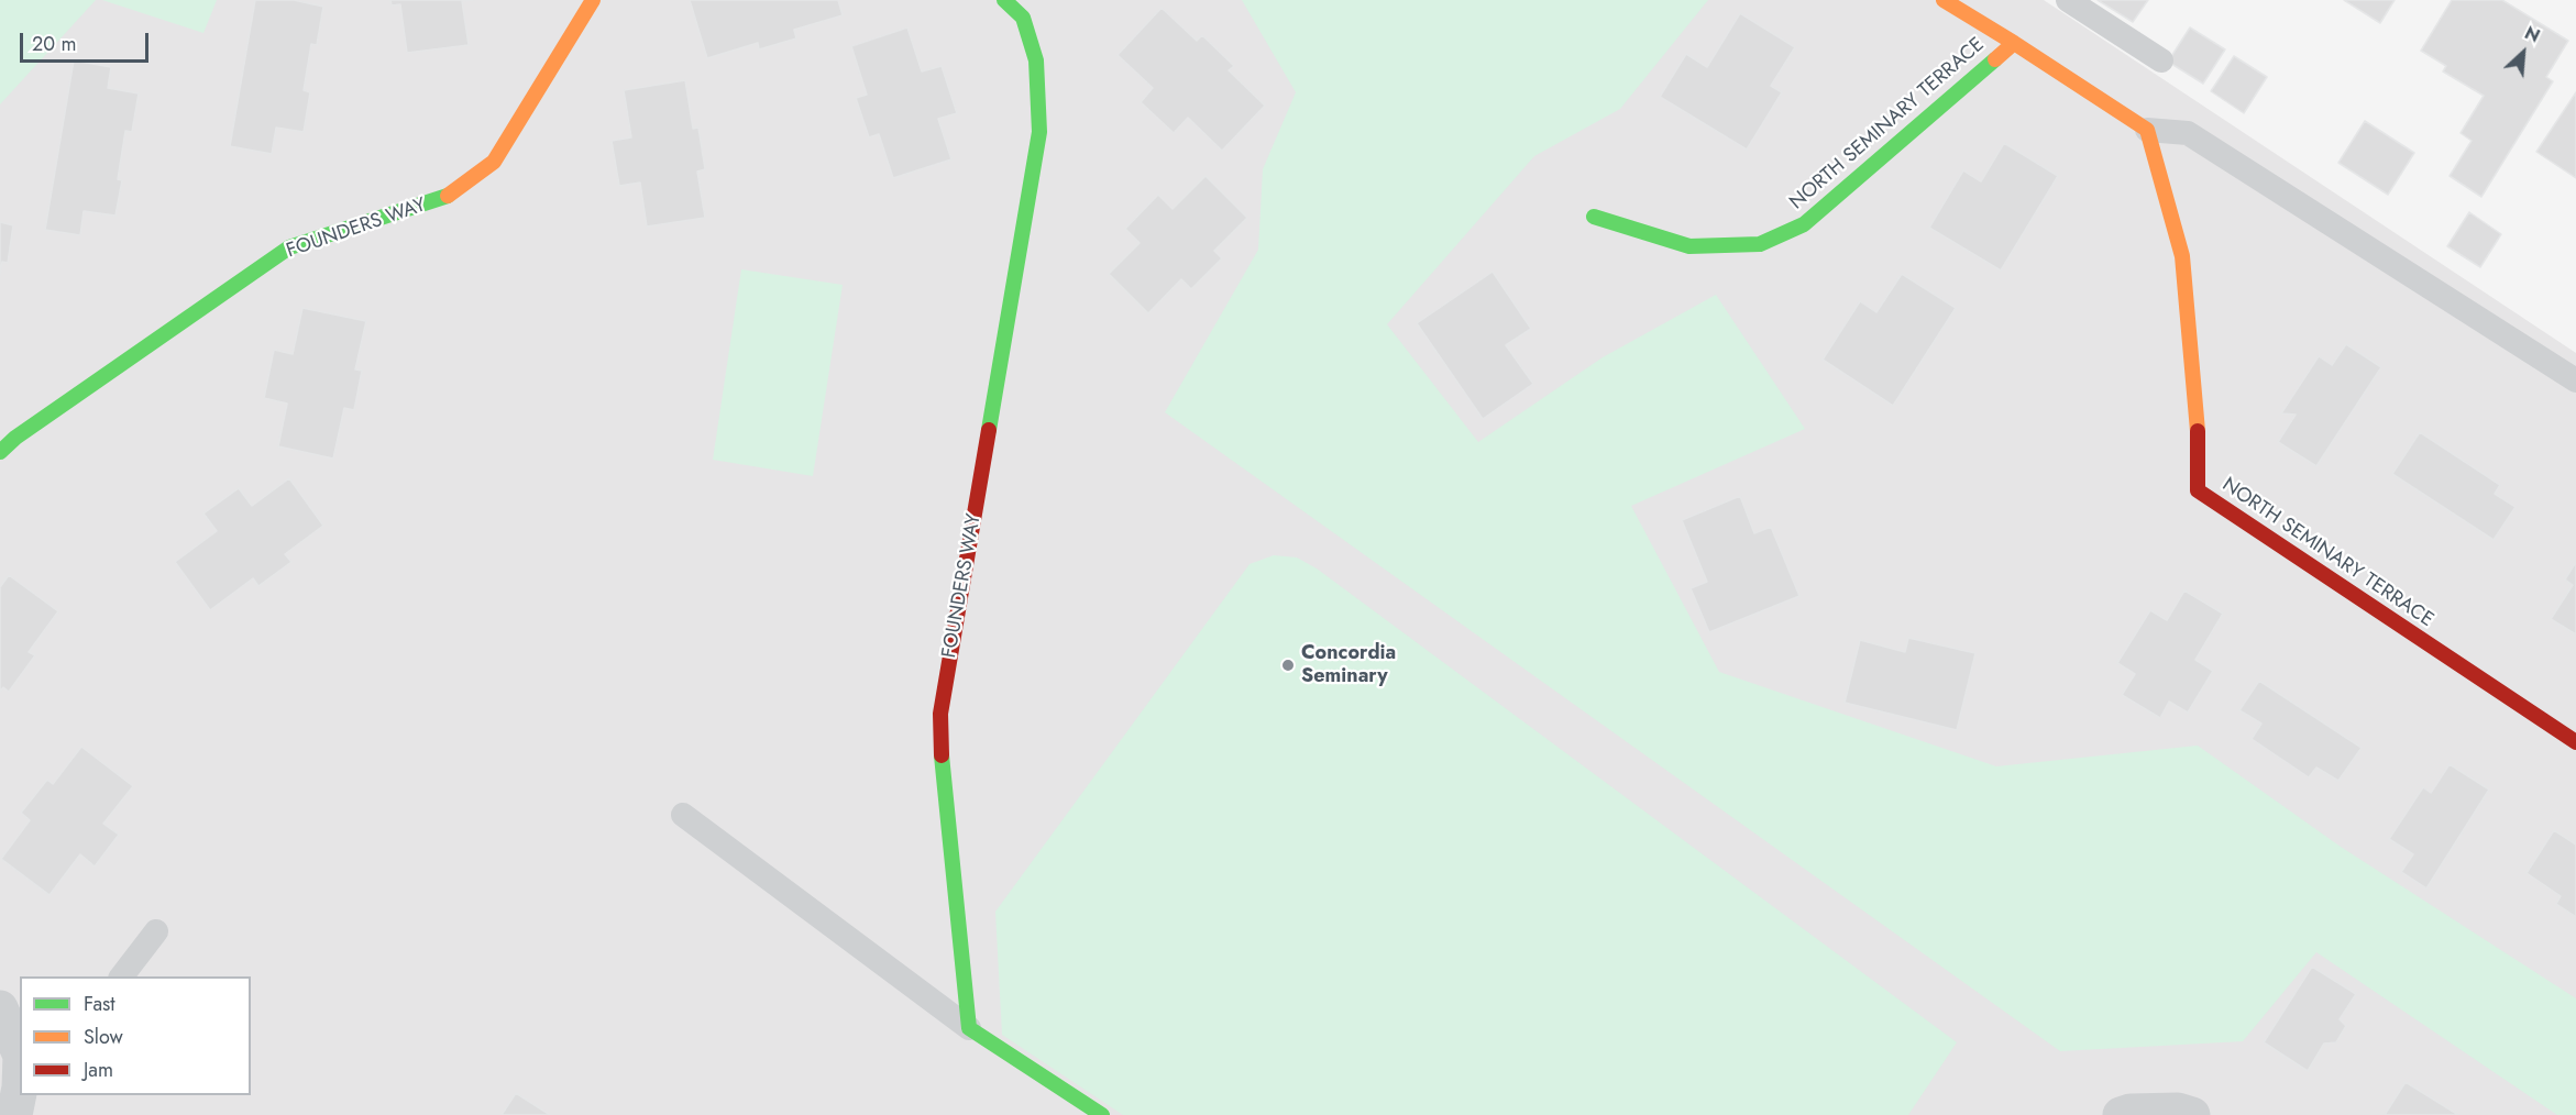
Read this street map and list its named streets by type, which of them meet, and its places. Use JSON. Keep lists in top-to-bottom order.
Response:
{
  "streets": {
    "street": ["NORTH SEMINARY TERRACE", "FOUNDERS WAY"]
  },
  "places": ["Concordia Seminary"],
  "legend": ["Fast", "Slow", "Jam"],
  "scale_bar": "20 m",
  "north": "top right"
}
